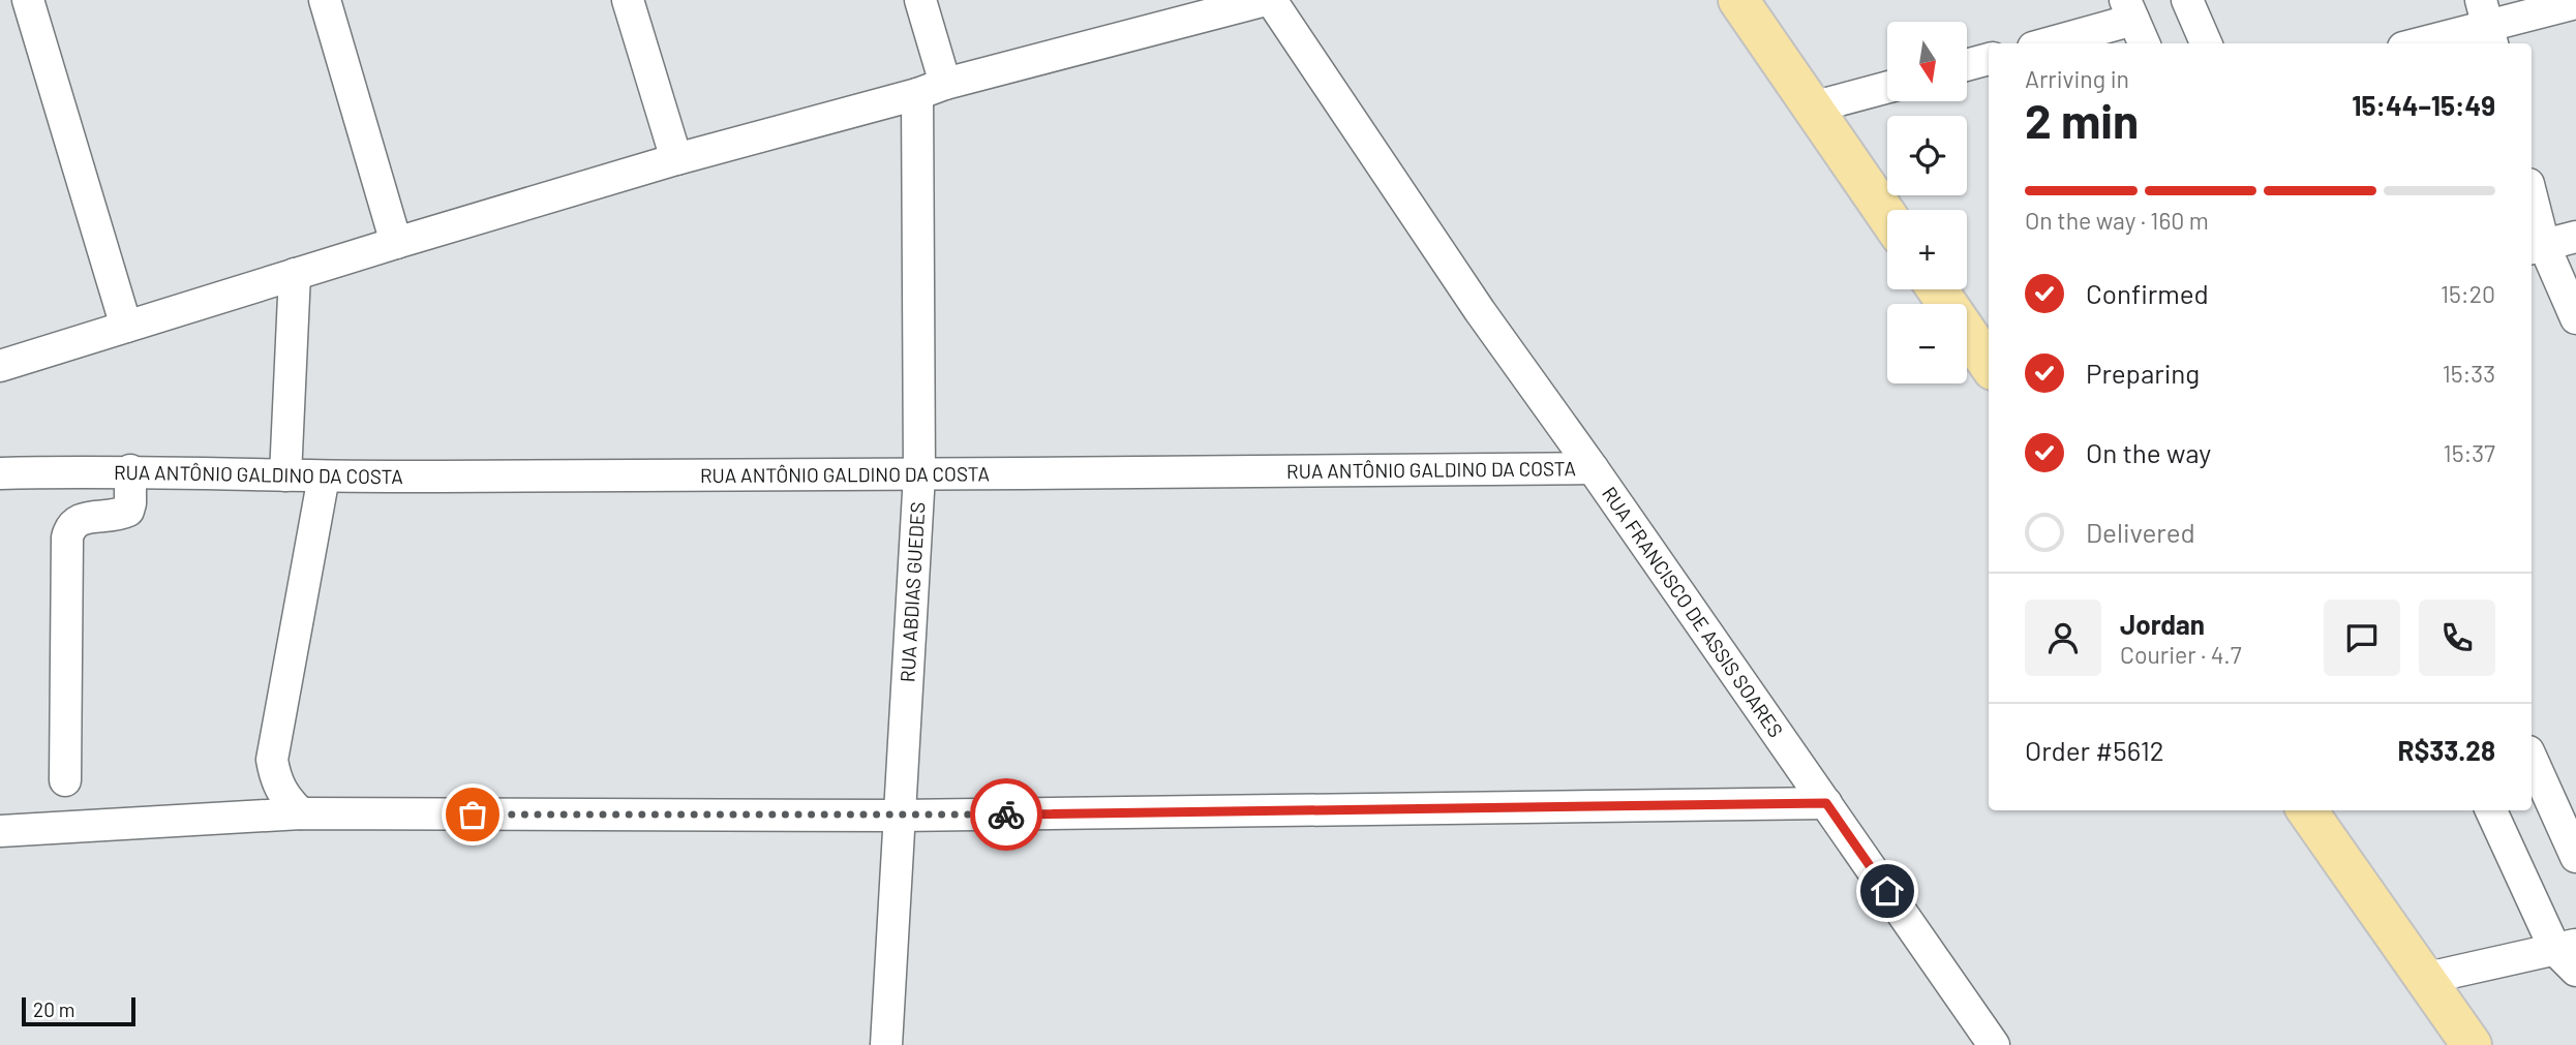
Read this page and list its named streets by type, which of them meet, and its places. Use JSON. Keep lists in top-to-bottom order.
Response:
{
  "streets": {
    "street": ["RUA ANTÔNIO GALDINO DA COSTA", "RUA ABDIAS GUEDES", "RUA FRANCISCO DE ASSIS SOARES"]
  },
  "crossings": [
    ["RUA ANTÔNIO GALDINO DA COSTA", "RUA ABDIAS GUEDES"],
    ["RUA ANTÔNIO GALDINO DA COSTA", "RUA FRANCISCO DE ASSIS SOARES"]
  ],
  "scale_bar": "20 m",
  "north": "bottom",
  "page": {
    "map_buttons": ["+", "−"],
    "heading": ["2 min", "Arriving in", "15:44–15:49"],
    "panel": [
      "Jordan",
      "Courier · 4.7",
      "Order #5612",
      "R$33.28"
    ],
    "bar": "On the way · 160 m",
    "list": [
      ["Confirmed", "15:20"],
      ["Preparing", "15:33"],
      ["On the way", "15:37"],
      "Delivered"
    ],
    "scale": "20 m"
  }
}
